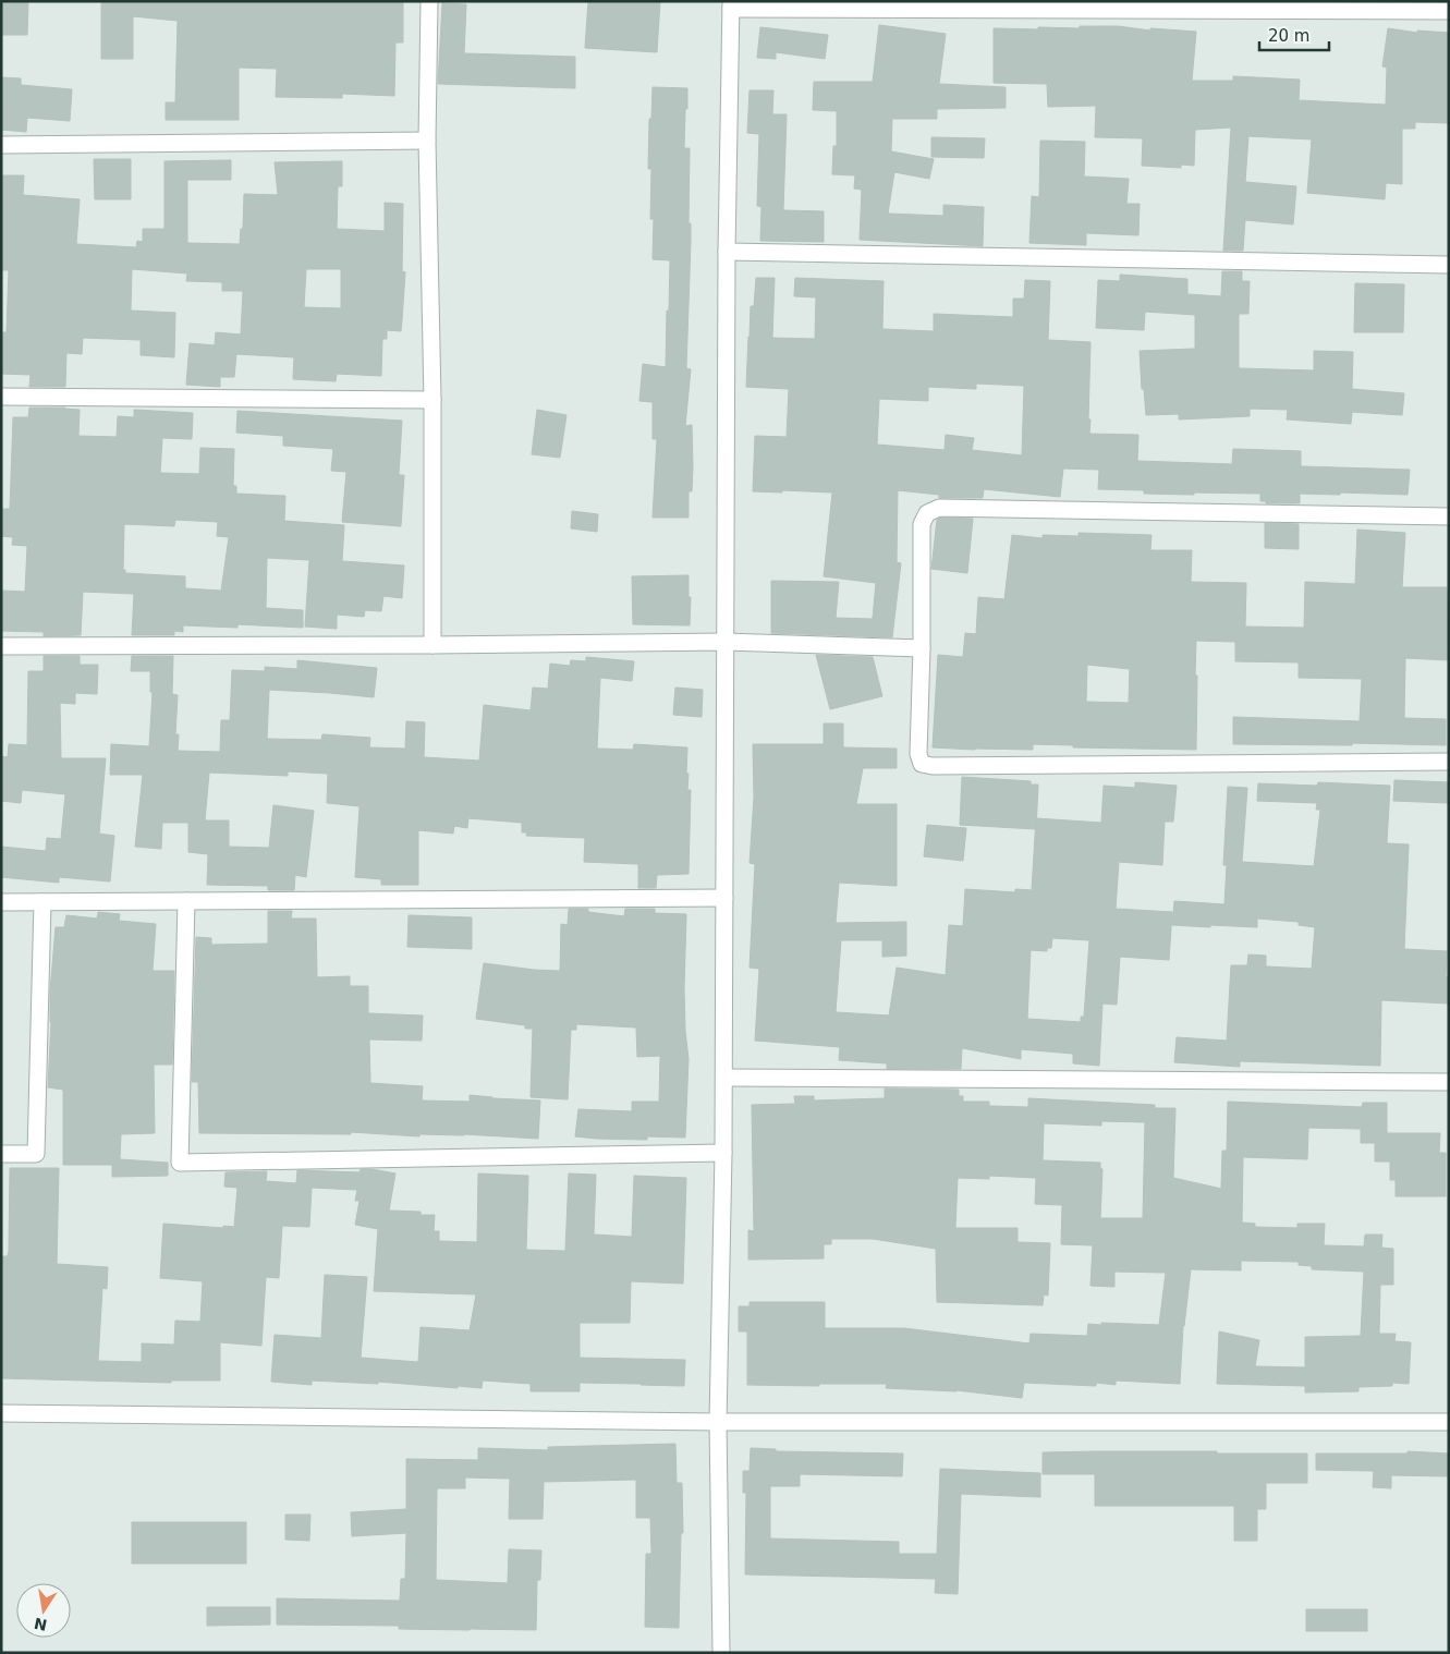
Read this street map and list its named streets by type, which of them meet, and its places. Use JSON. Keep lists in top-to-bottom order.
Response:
{
  "scale_bar": "20 m",
  "north": "bottom"
}
